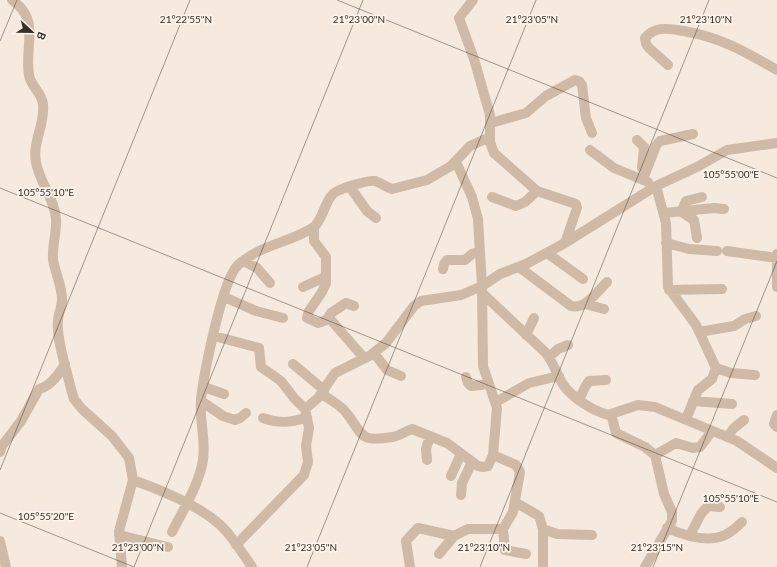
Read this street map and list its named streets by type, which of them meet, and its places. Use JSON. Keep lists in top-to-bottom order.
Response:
{
  "north": "right",
  "coordinates": [
    "21°22'55\"N",
    "21°23'00\"N",
    "21°23'05\"N",
    "21°23'10\"N",
    "105°55'00\"E",
    "105°55'10\"E",
    "105°55'20\"E",
    "21°23'15\"N"
  ]
}
